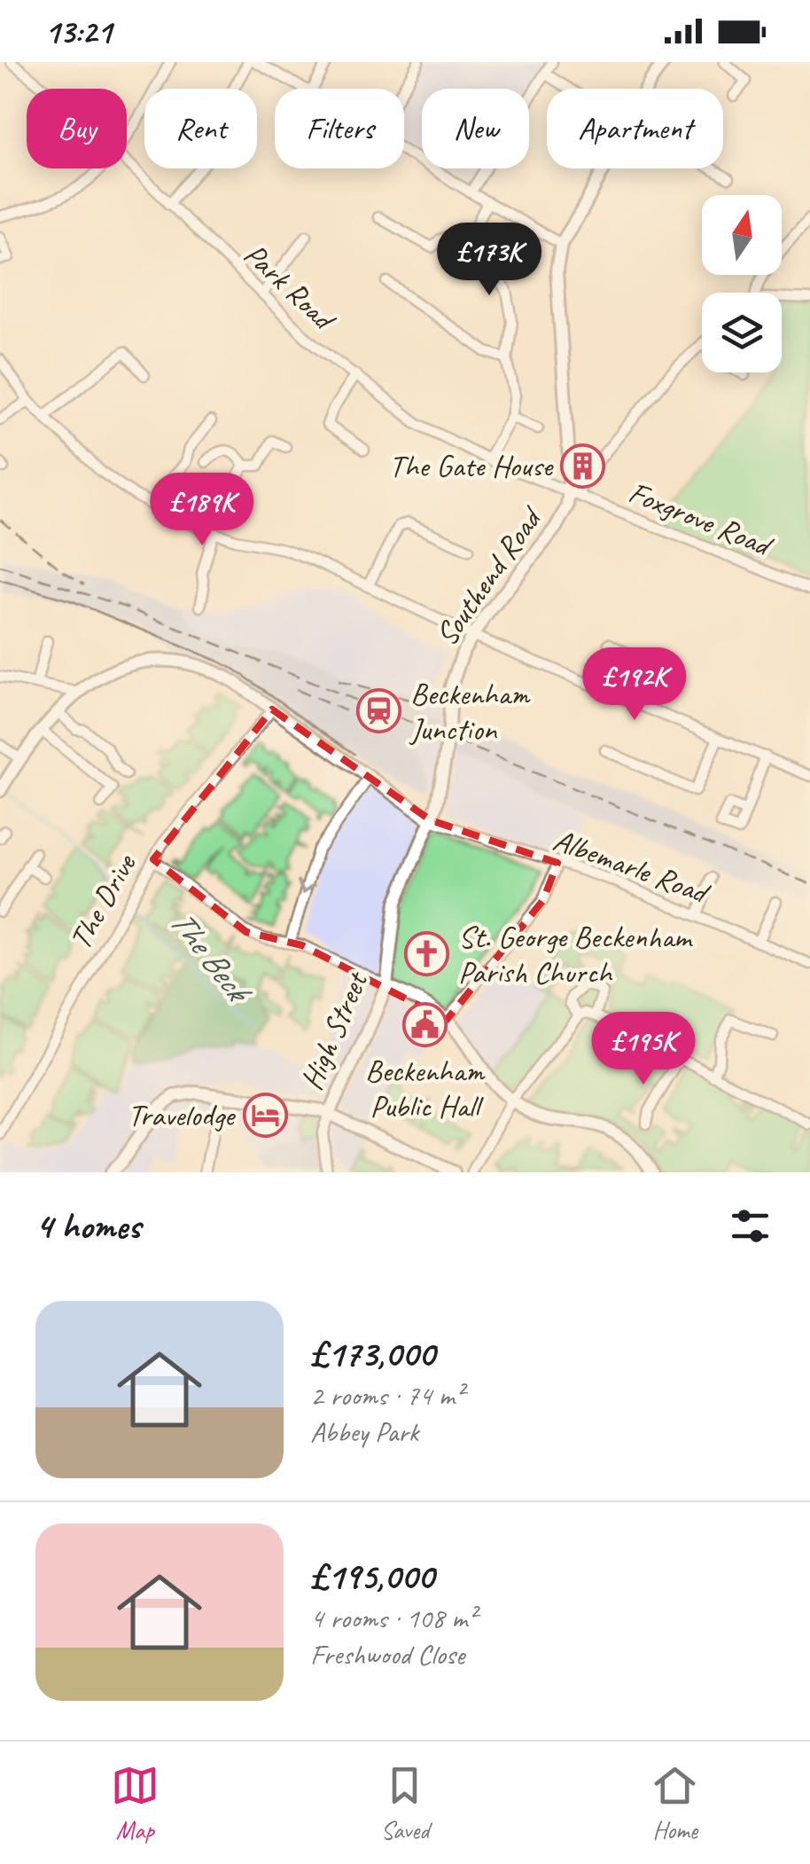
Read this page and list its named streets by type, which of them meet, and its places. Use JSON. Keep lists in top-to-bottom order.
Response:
{
  "streets": {
    "main road": ["Southend Road", "High Street"],
    "street": [
      "Park Road",
      "Foxgrove Road",
      "Albemarle Road",
      "The Drive"
    ]
  },
  "crossings": [
    ["Park Road", "Foxgrove Road"],
    ["Park Road", "Southend Road"],
    ["Foxgrove Road", "Southend Road"],
    ["Southend Road", "High Street"],
    ["Albemarle Road", "High Street"]
  ],
  "water": ["The Beck"],
  "places": {
    "building": ["The Gate House"],
    "station": ["Beckenham Junction"],
    "church": ["St. George Beckenham Parish Church"],
    "public building": ["Beckenham Public Hall"],
    "hotel": ["Travelodge"]
  },
  "north": "top",
  "page": {
    "status": "13:21",
    "chip": [
      "Buy",
      "Rent",
      "Filters",
      "New",
      "Apartment"
    ],
    "price": [
      "£173K",
      "£189K",
      "£192K",
      "£195K"
    ],
    "heading": "4 homes",
    "list": [
      {
        "name": "£173,000",
        "note": "2 rooms · 74 m² · Abbey Park"
      },
      {
        "name": "£195,000",
        "note": "4 rooms · 108 m² · Freshwood Close"
      }
    ],
    "tabs": ["Map", "Saved", "Home"]
  }
}
